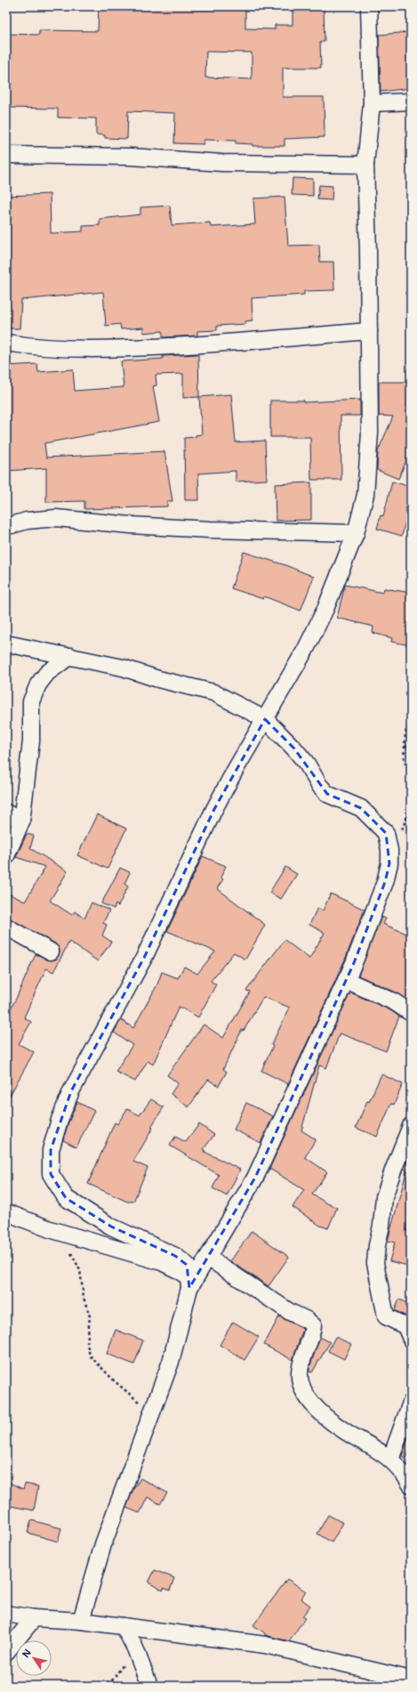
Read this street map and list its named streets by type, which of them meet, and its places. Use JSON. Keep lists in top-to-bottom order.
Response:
{
  "north": "top left"
}
